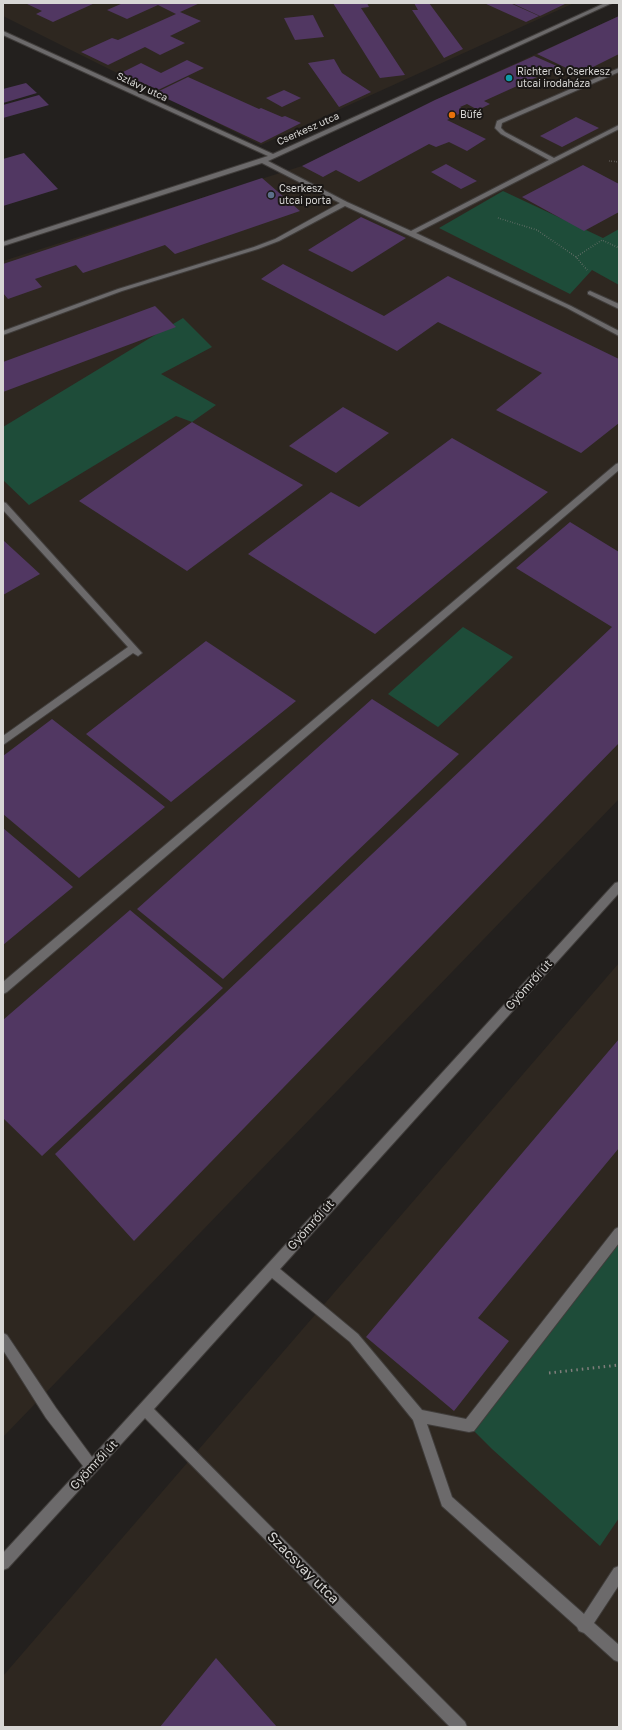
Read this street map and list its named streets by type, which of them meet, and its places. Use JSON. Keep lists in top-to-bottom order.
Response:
{
  "streets": {
    "street": [
      "Szlávy utca",
      "Cserkesz utca",
      "Gyömrői út",
      "Szacsvay utca"
    ]
  },
  "crossings": [
    ["Szlávy utca", "Cserkesz utca"],
    ["Gyömrői út", "Szacsvay utca"]
  ],
  "places": ["Richter G. Cserkesz utcai irodaháza", "Büfé", "Cserkesz utcai porta"]
}
